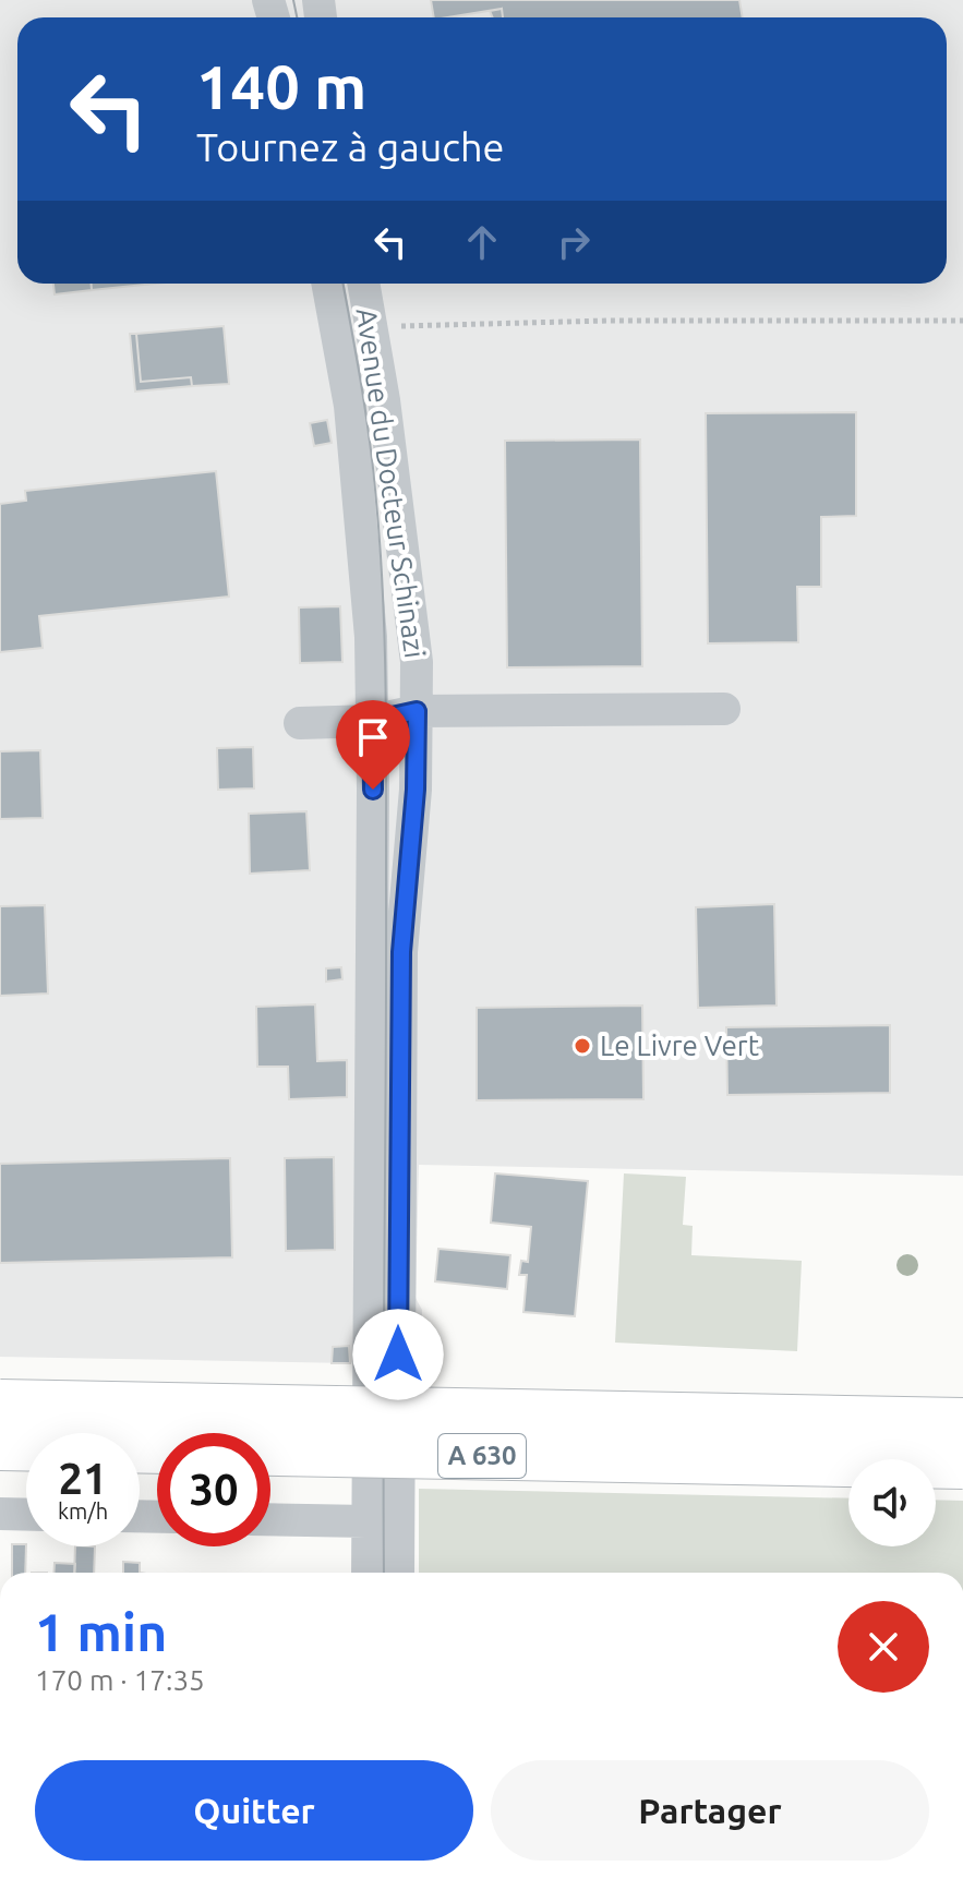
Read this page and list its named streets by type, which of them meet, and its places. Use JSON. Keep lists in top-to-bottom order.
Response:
{
  "streets": {
    "highway": ["A 630"],
    "street": ["Avenue du Docteur Schinazi"]
  },
  "places": ["Le Livre Vert"],
  "page": {
    "turn": ["140 m", "Tournez à gauche"],
    "speed": "21 km/h",
    "limit": "30",
    "heading": ["1 min", "170 m · 17:35"],
    "buttons": ["Quitter", "Partager"]
  }
}
